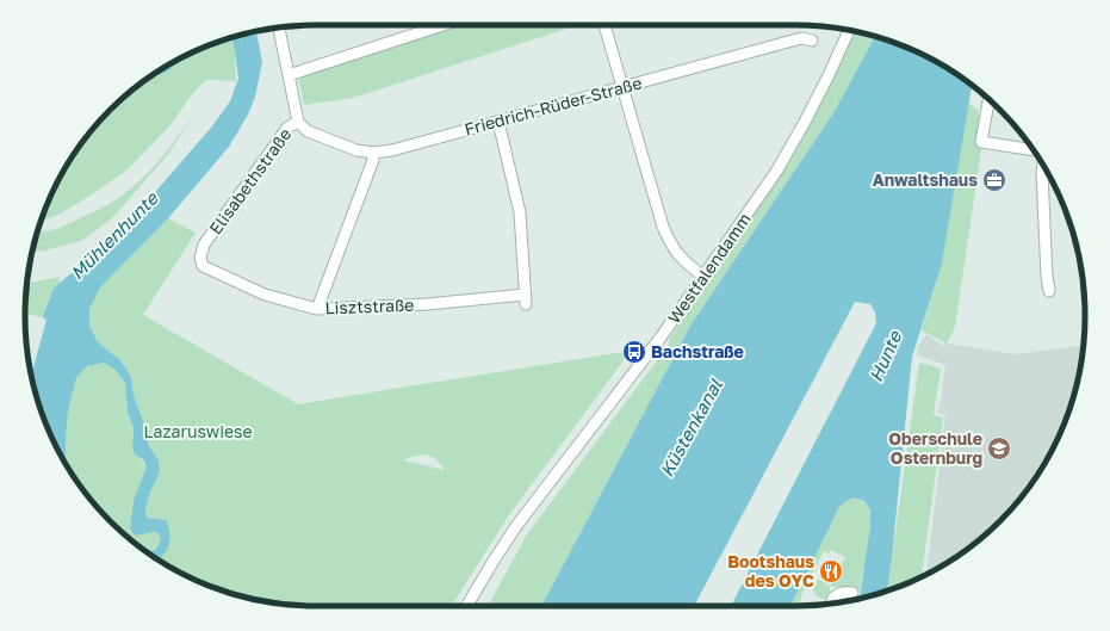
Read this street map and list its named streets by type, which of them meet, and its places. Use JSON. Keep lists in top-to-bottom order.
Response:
{
  "streets": {
    "street": [
      "Friedrich-Rüder-Straße",
      "Elisabethstraße",
      "Westfalendamm",
      "Lisztstraße"
    ]
  },
  "crossings": [
    ["Friedrich-Rüder-Straße", "Elisabethstraße"],
    ["Friedrich-Rüder-Straße", "Lisztstraße"],
    ["Elisabethstraße", "Lisztstraße"]
  ],
  "water": ["Mühlenhunte", "Hunte", "Küstenkanal"],
  "parks": ["Lazaruswiese"],
  "places": {
    "office": ["Anwaltshaus"],
    "bus stop": ["Bachstraße"],
    "school or university": ["Oberschule Osternburg"],
    "restaurant": ["Bootshaus des OYC"]
  }
}
